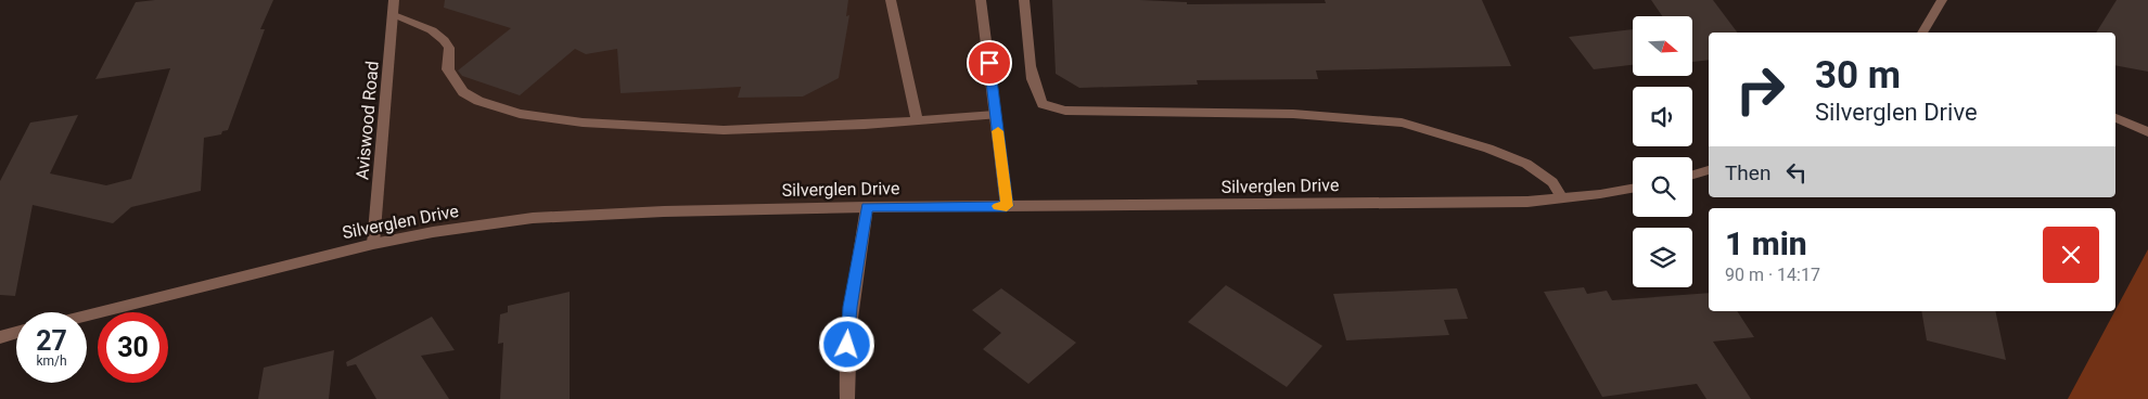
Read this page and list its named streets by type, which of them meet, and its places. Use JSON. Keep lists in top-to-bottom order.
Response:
{
  "streets": {
    "street": ["Aviswood Road", "Silverglen Drive"]
  },
  "crossings": [
    ["Aviswood Road", "Silverglen Drive"]
  ],
  "north": "right",
  "page": {
    "turn": ["30 m", "Silverglen Drive"],
    "then": "Then",
    "heading": ["1 min", "90 m · 14:17"],
    "speed": "27 km/h",
    "limit": "30"
  }
}
